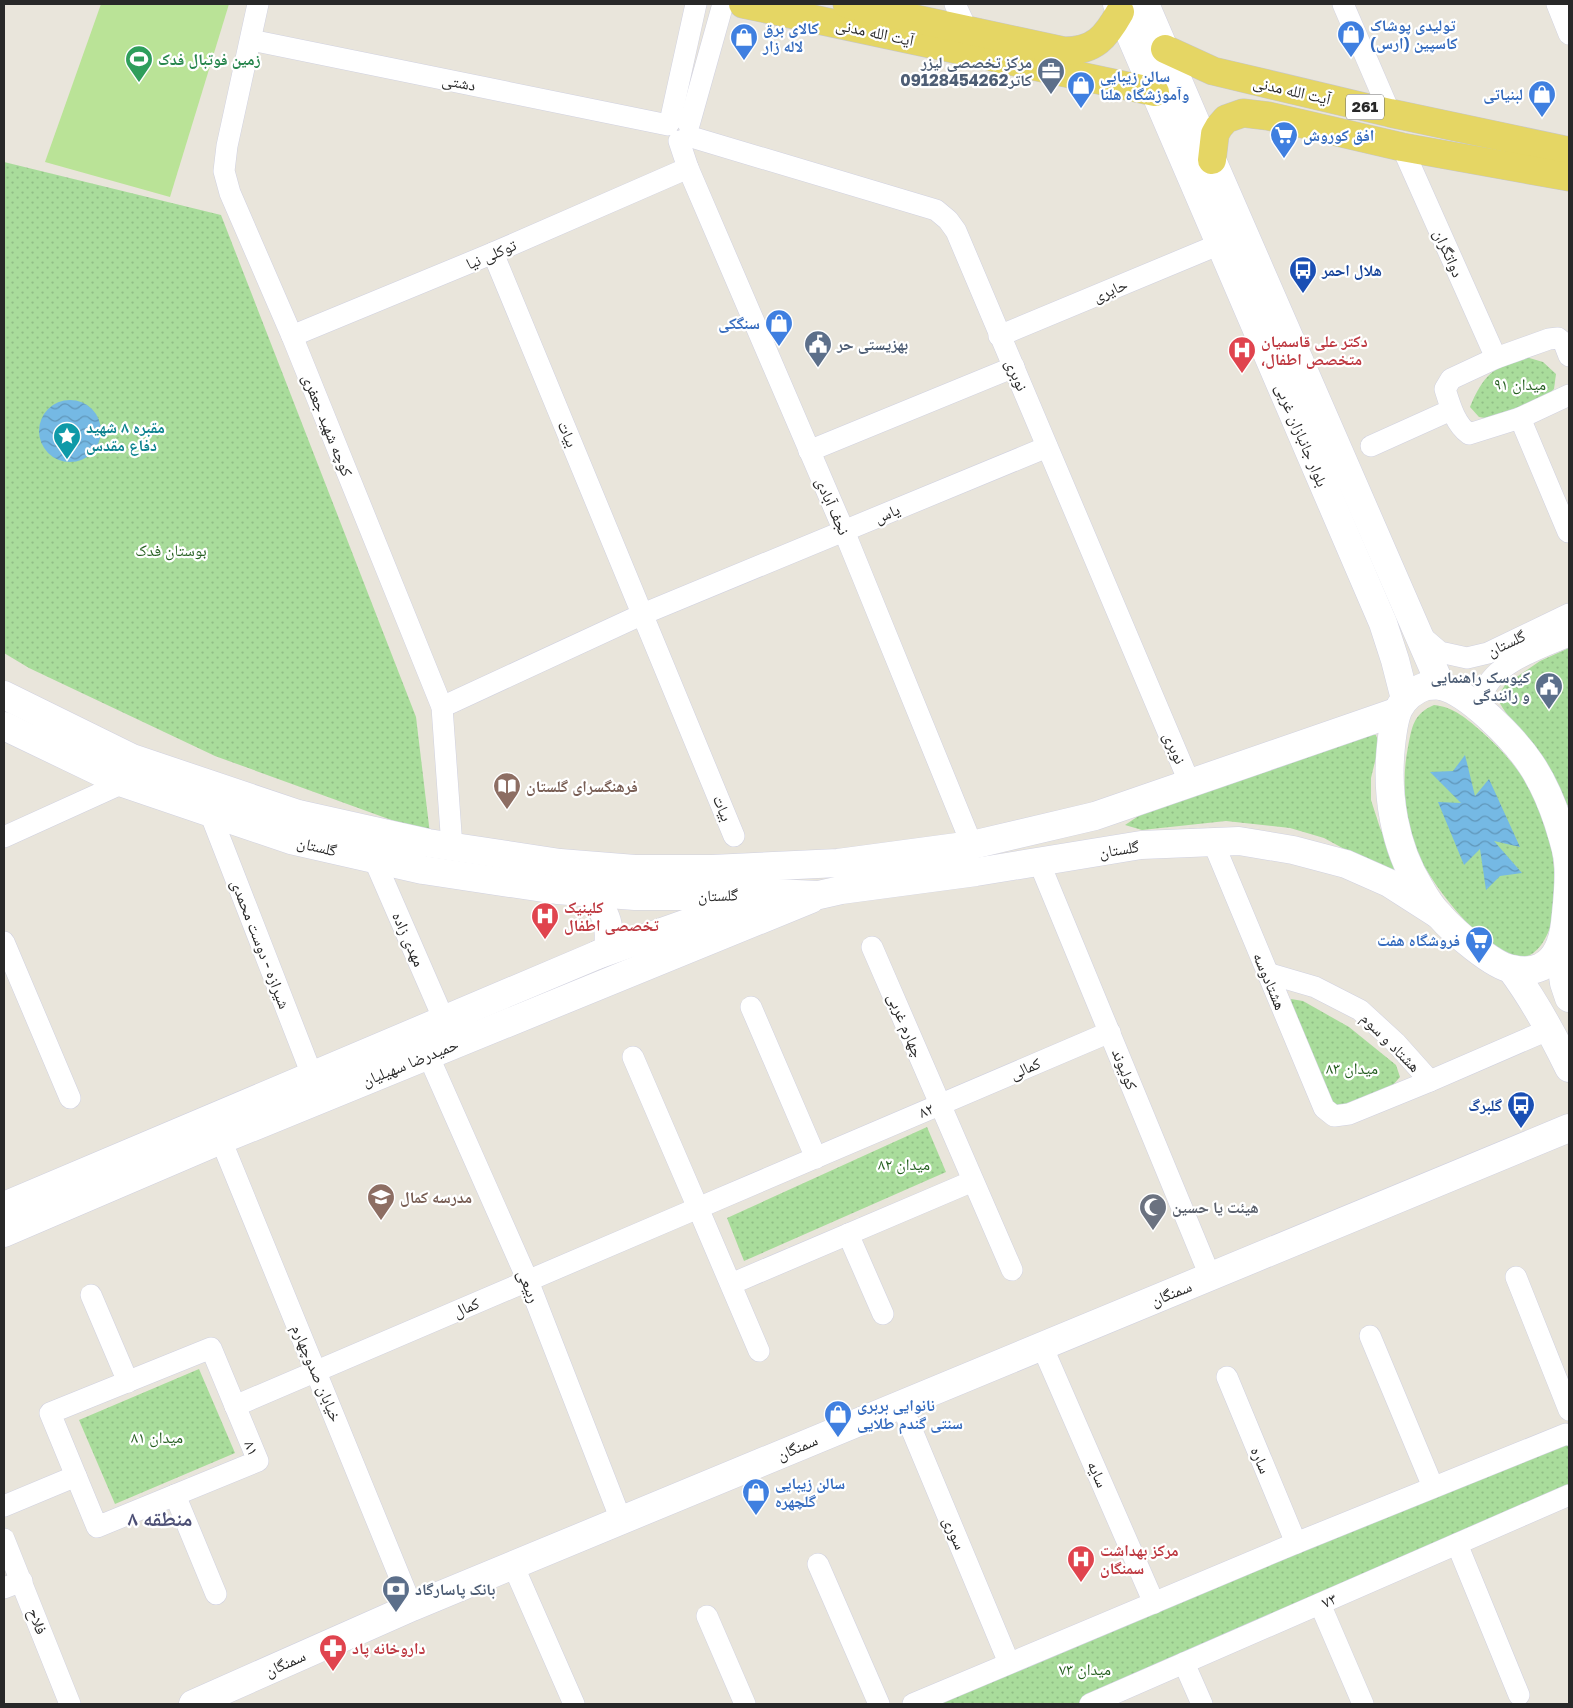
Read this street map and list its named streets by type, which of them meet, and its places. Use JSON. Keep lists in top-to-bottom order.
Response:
{
  "streets": {
    "main road": [
      "آیت الله مدنی",
      "261",
      "بلوار جانبازان غربی",
      "گلستان",
      "حمیدرضا سهیلیان",
      "سمنگان"
    ],
    "street": [
      "دشتی",
      "دواتگران",
      "توکلی نیا",
      "حایری",
      "نوبری",
      "کوچه شهید جعفری",
      "بیات",
      "نجف آبادی",
      "یاس",
      "مهدی زاده",
      "شیرازه - دوست محمدی",
      "هشتادوسه",
      "چهارم غربی",
      "هشتاد و سوم",
      "کمالی",
      "کولیوند",
      "۸۲",
      "ربیعی",
      "کمال",
      "خیابان صدوچهارم",
      "۸۱",
      "ساره",
      "سایه",
      "سوری",
      "۷۳",
      "فلاح"
    ]
  },
  "crossings": [
    ["آیت الله مدنی", "دواتگران"],
    ["آیت الله مدنی", "بلوار جانبازان غربی"],
    ["دشتی", "نوبری"],
    ["دشتی", "کوچه شهید جعفری"],
    ["دشتی", "نجف آبادی"],
    ["توکلی نیا", "کوچه شهید جعفری"],
    ["توکلی نیا", "بیات"],
    ["توکلی نیا", "نجف آبادی"],
    ["حایری", "نوبری"],
    ["حایری", "بلوار جانبازان غربی"],
    ["نوبری", "نجف آبادی"],
    ["نوبری", "یاس"],
    ["نوبری", "گلستان"],
    ["کوچه شهید جعفری", "گلستان"],
    ["بیات", "یاس"],
    ["بلوار جانبازان غربی", "گلستان"],
    ["نجف آبادی", "یاس"],
    ["نجف آبادی", "گلستان"],
    ["گلستان", "مهدی زاده"],
    ["گلستان", "شیرازه - دوست محمدی"],
    ["گلستان", "هشتادوسه"],
    ["گلستان", "حمیدرضا سهیلیان"],
    ["گلستان", "کولیوند"],
    ["مهدی زاده", "حمیدرضا سهیلیان"],
    ["شیرازه - دوست محمدی", "حمیدرضا سهیلیان"],
    ["هشتادوسه", "هشتاد و سوم"],
    ["چهارم غربی", "کمالی"],
    ["چهارم غربی", "۸۲"],
    ["حمیدرضا سهیلیان", "ربیعی"],
    ["حمیدرضا سهیلیان", "خیابان صدوچهارم"],
    ["کمالی", "کولیوند"],
    ["کمالی", "۸۲"],
    ["کولیوند", "سمنگان"],
    ["۸۲", "کمال"],
    ["ربیعی", "سمنگان"],
    ["ربیعی", "کمال"],
    ["سمنگان", "خیابان صدوچهارم"],
    ["سمنگان", "سایه"],
    ["سمنگان", "سوری"],
    ["کمال", "خیابان صدوچهارم"],
    ["کمال", "۸۱"]
  ],
  "districts": ["منطقه ۸"],
  "parks": [
    "میدان ۹۱",
    "بوستان فدک",
    "میدان ۸۳",
    "میدان ۸۲",
    "میدان ۸۱",
    "میدان ۷۳"
  ],
  "places": {
    "shop": [
      "تولیدی پوشاک کاسپین (ارس)",
      "کالای برق لاله زار",
      "سالن زیبایی وآموزشگاه هلنا",
      "لبنیاتی",
      "سنگکی",
      "نانوایی بربری سنتی گندم طلایی",
      "سالن زیبایی گلچهره"
    ],
    "sports": ["زمین فوتبال فدک"],
    "office": ["مرکز تخصصی لیزر کاتر09128454262"],
    "supermarket": ["افق کوروش", "فروشگاه هفت"],
    "bus stop": ["هلال احمر", "گلبرگ"],
    "public building": ["بهزیستی حر", "کیوسک راهنمایی و رانندگی"],
    "hospital": ["دکتر علی قاسمیان ،متخصص اطفال", "کلینیک تخصصی اطفال", "مرکز بهداشت سمنگان"],
    "place": ["مقبره ۸ شهید دفاع مقدس"],
    "library": ["فرهنگسرای گلستان"],
    "school or university": ["مدرسه کمال"],
    "mosque": ["هیئت یا حسین"],
    "bank": ["بانک پاسارگاد"],
    "pharmacy": ["داروخانه پاد"]
  }
}
